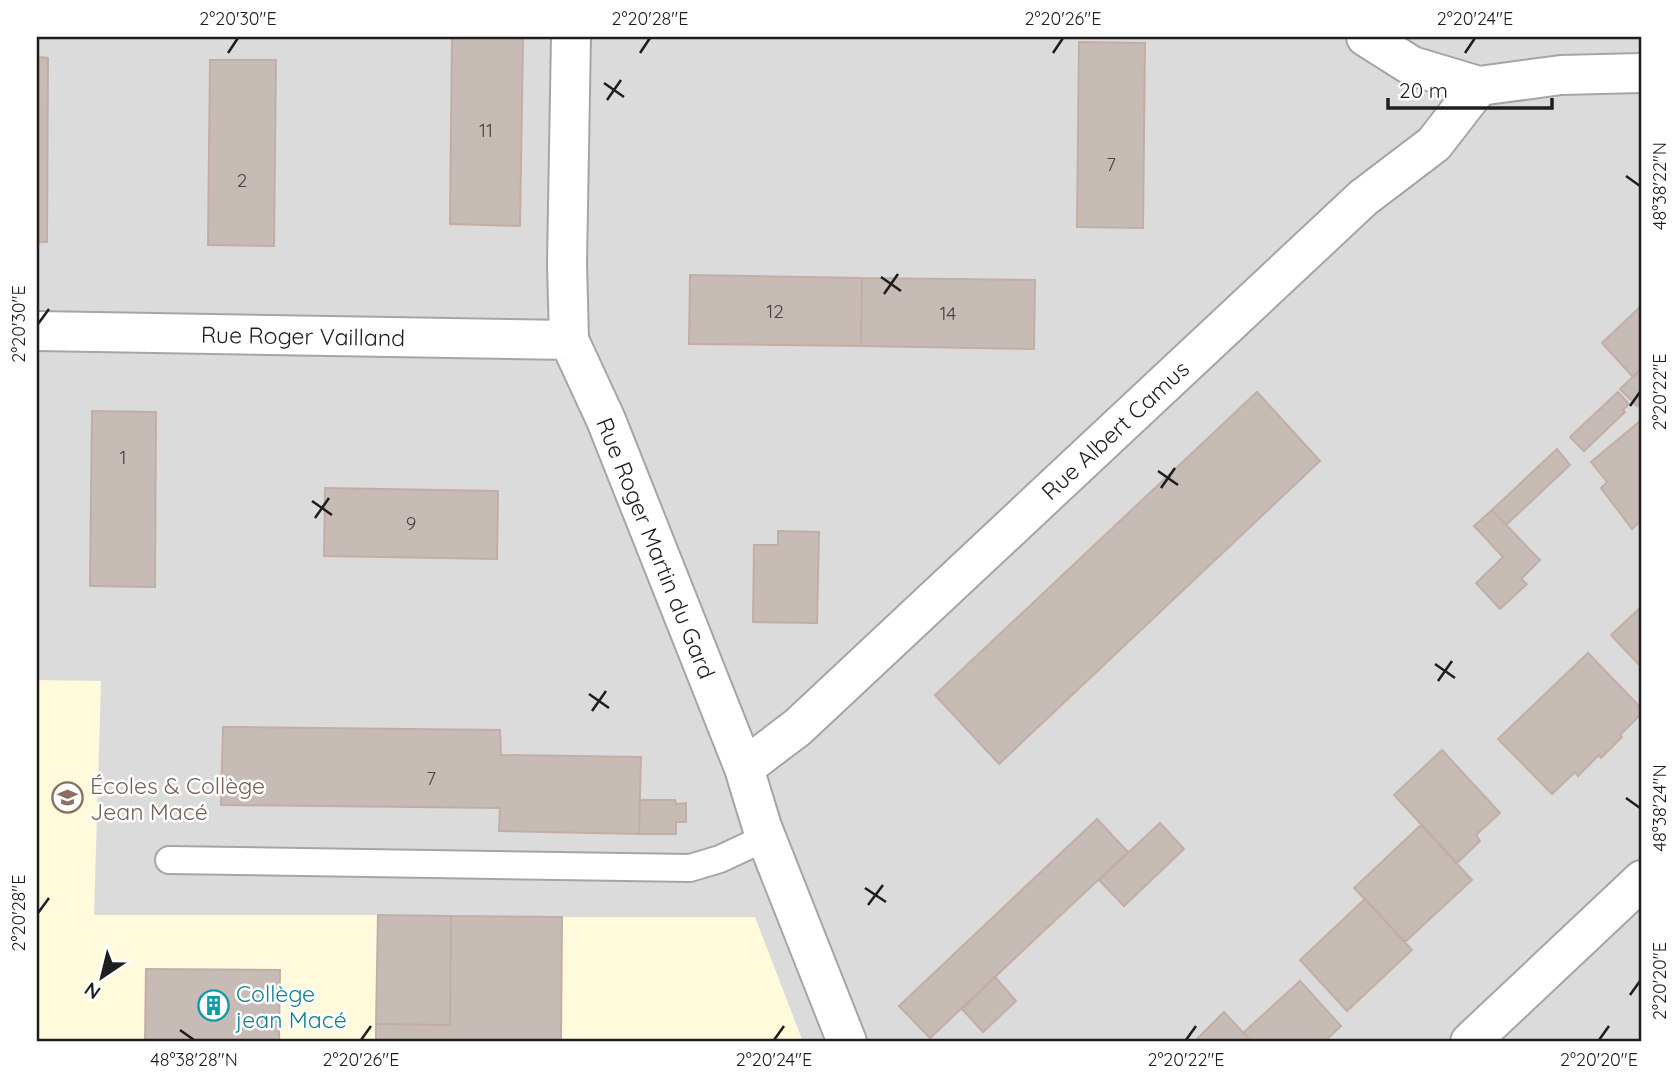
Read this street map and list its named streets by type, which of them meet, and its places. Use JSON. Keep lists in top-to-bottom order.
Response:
{
  "streets": {
    "street": ["Rue Roger Vailland", "Rue Albert Camus", "Rue Roger Martin du Gard"]
  },
  "crossings": [
    ["Rue Roger Vailland", "Rue Roger Martin du Gard"],
    ["Rue Albert Camus", "Rue Roger Martin du Gard"]
  ],
  "places": {
    "school or university": ["Écoles & Collège Jean Macé"],
    "building": ["Collège jean Macé"]
  },
  "house_numbers": [
    "11",
    "7",
    "2",
    "12",
    "14",
    "1",
    "9",
    "7"
  ],
  "scale_bar": "20 m",
  "north": "bottom left",
  "coordinates": [
    "2°20'30\"E",
    "2°20'28\"E",
    "2°20'26\"E",
    "2°20'24\"E",
    "48°38'22\"N",
    "2°20'22\"E",
    "48°38'24\"N",
    "2°20'20\"E",
    "48°38'28\"N"
  ]
}
